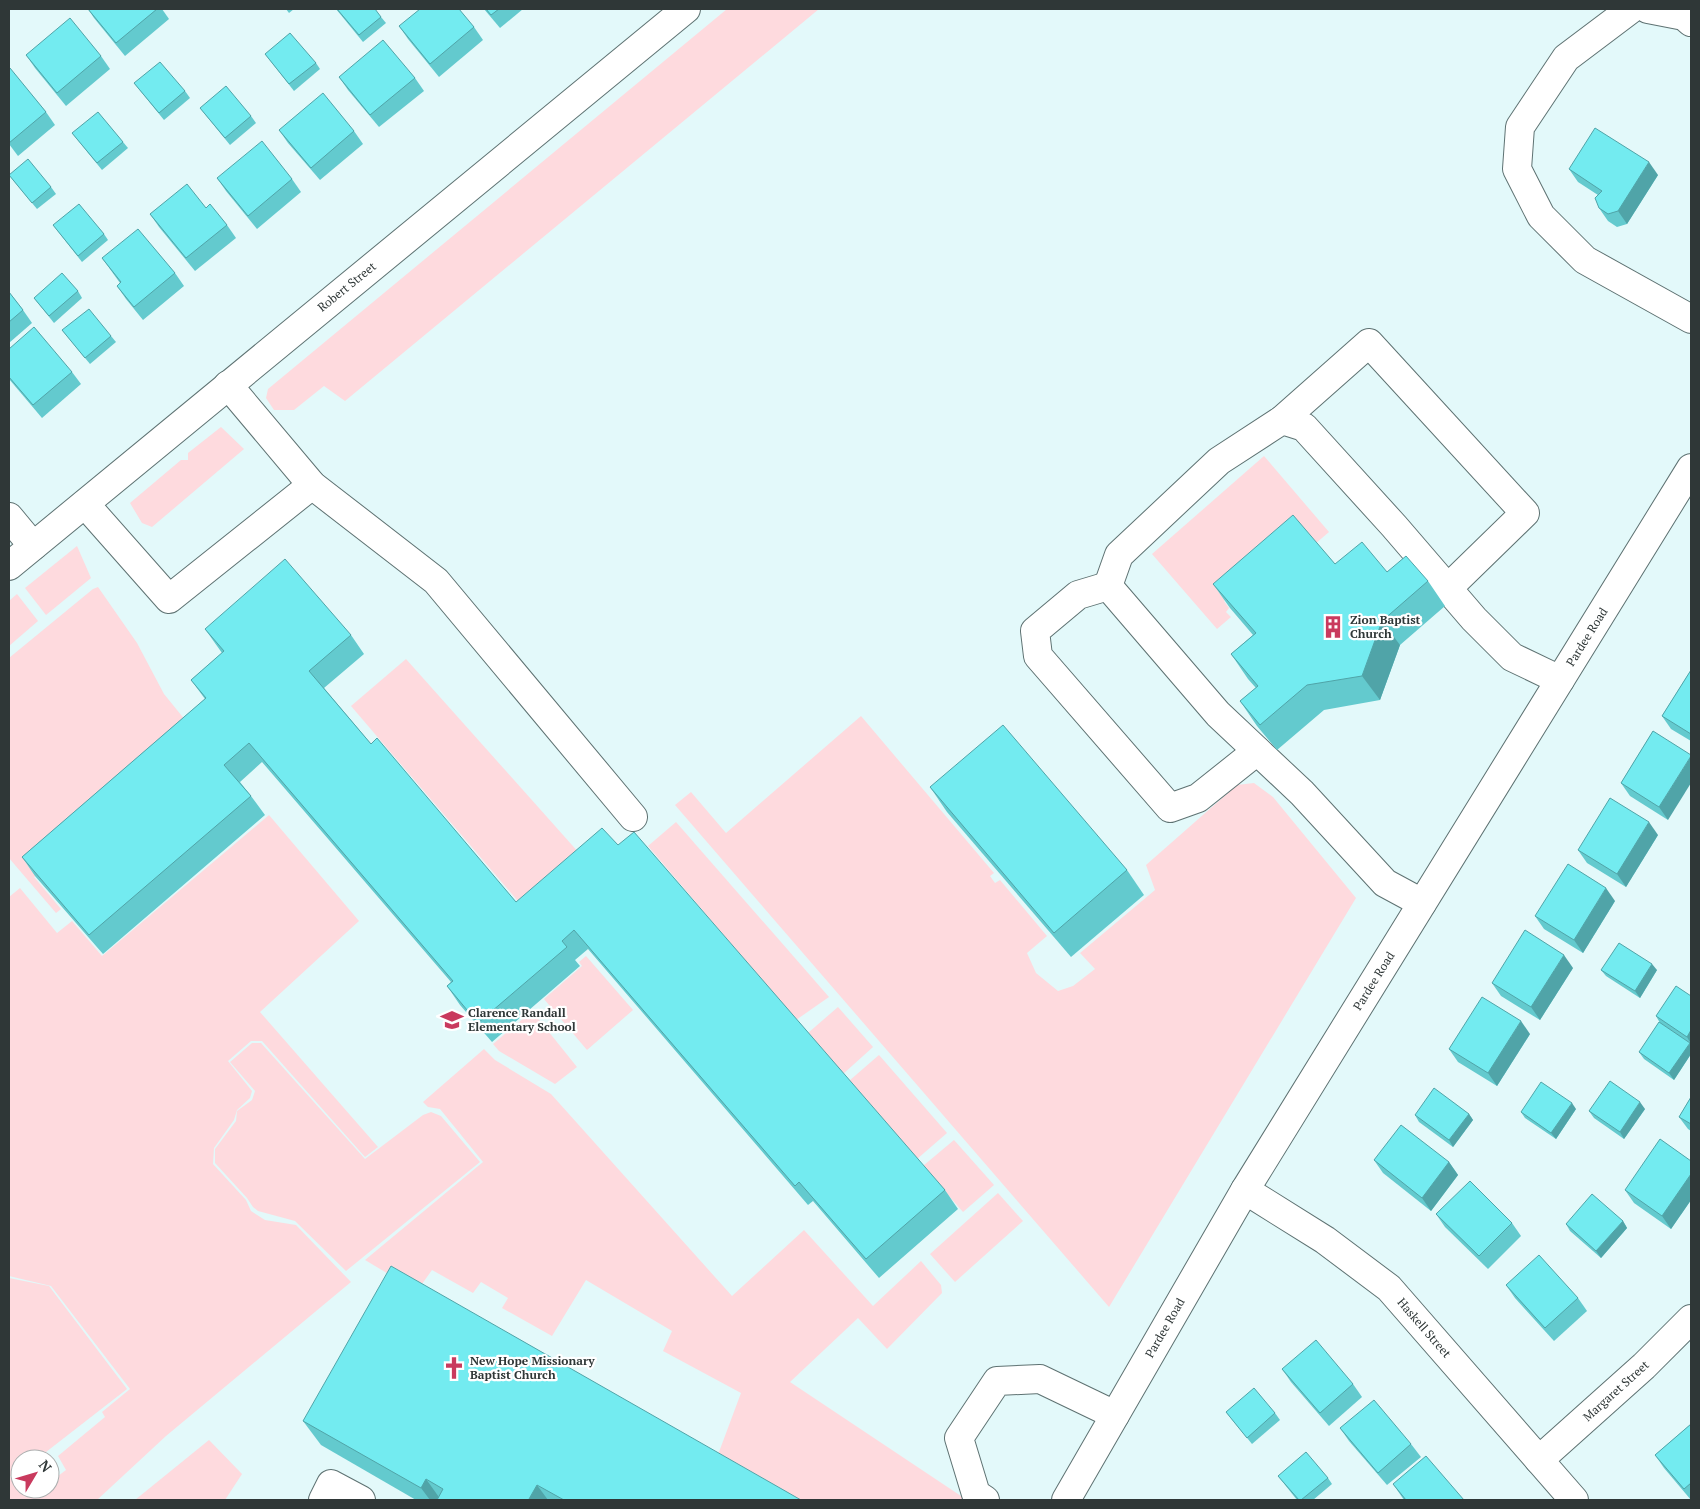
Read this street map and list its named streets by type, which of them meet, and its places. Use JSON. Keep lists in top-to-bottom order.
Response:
{
  "streets": {
    "street": [
      "Robert Street",
      "Pardee Road",
      "Haskell Street",
      "Margaret Street"
    ]
  },
  "crossings": [
    ["Pardee Road", "Haskell Street"],
    ["Haskell Street", "Margaret Street"]
  ],
  "places": {
    "building": ["Zion Baptist Church"],
    "school or university": ["Clarence Randall Elementary School"],
    "church": ["New Hope Missionary Baptist Church"]
  },
  "north": "top right"
}
